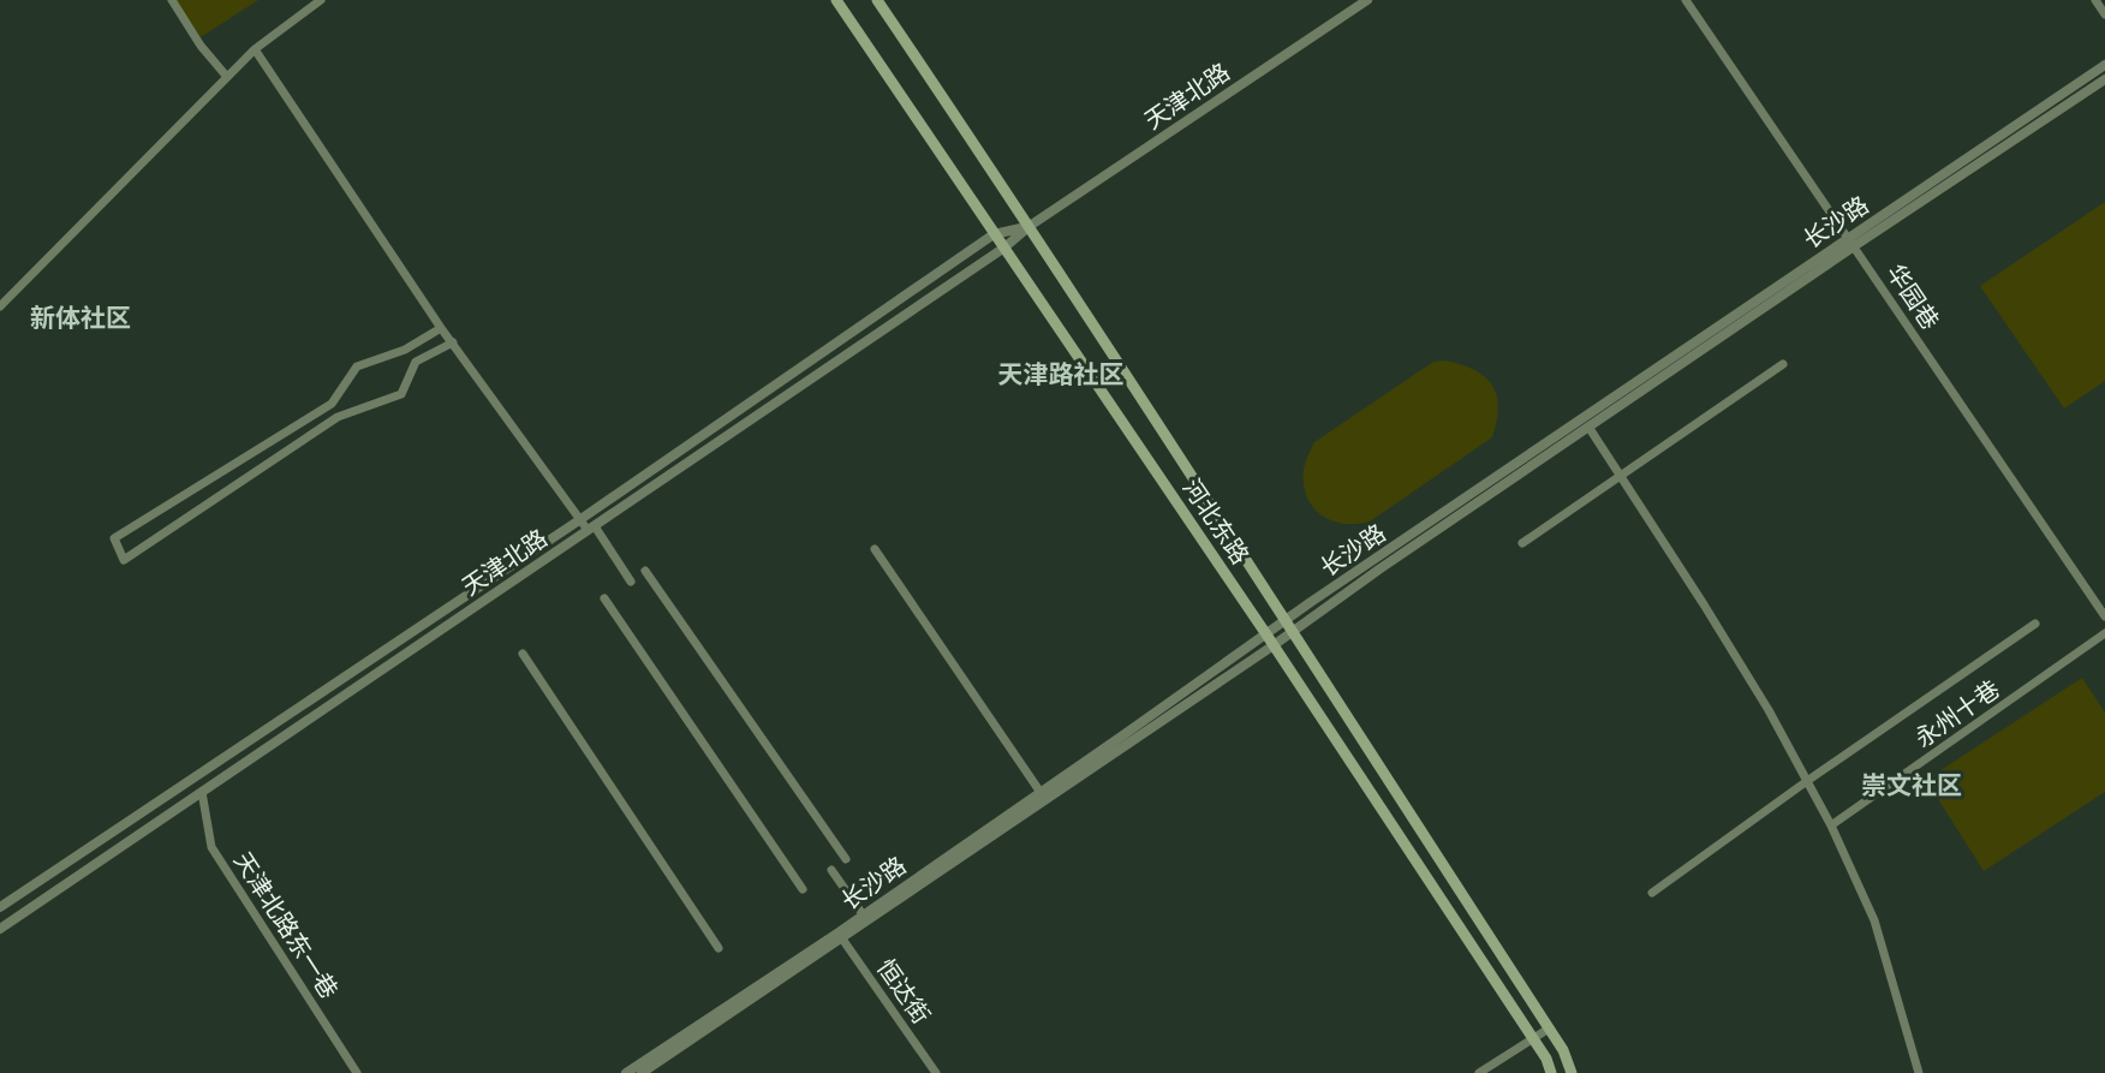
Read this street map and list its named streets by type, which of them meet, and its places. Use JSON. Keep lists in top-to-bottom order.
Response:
{
  "streets": {
    "main road": ["河北东路"],
    "street": [
      "天津北路",
      "长沙路",
      "华园巷",
      "永州十巷",
      "天津北路东一巷",
      "恒达街"
    ]
  },
  "crossings": [
    ["天津北路", "河北东路"],
    ["天津北路", "天津北路东一巷"],
    ["长沙路", "华园巷"],
    ["长沙路", "河北东路"],
    ["长沙路", "恒达街"]
  ],
  "districts": ["新体社区", "天津路社区", "崇文社区"]
}
